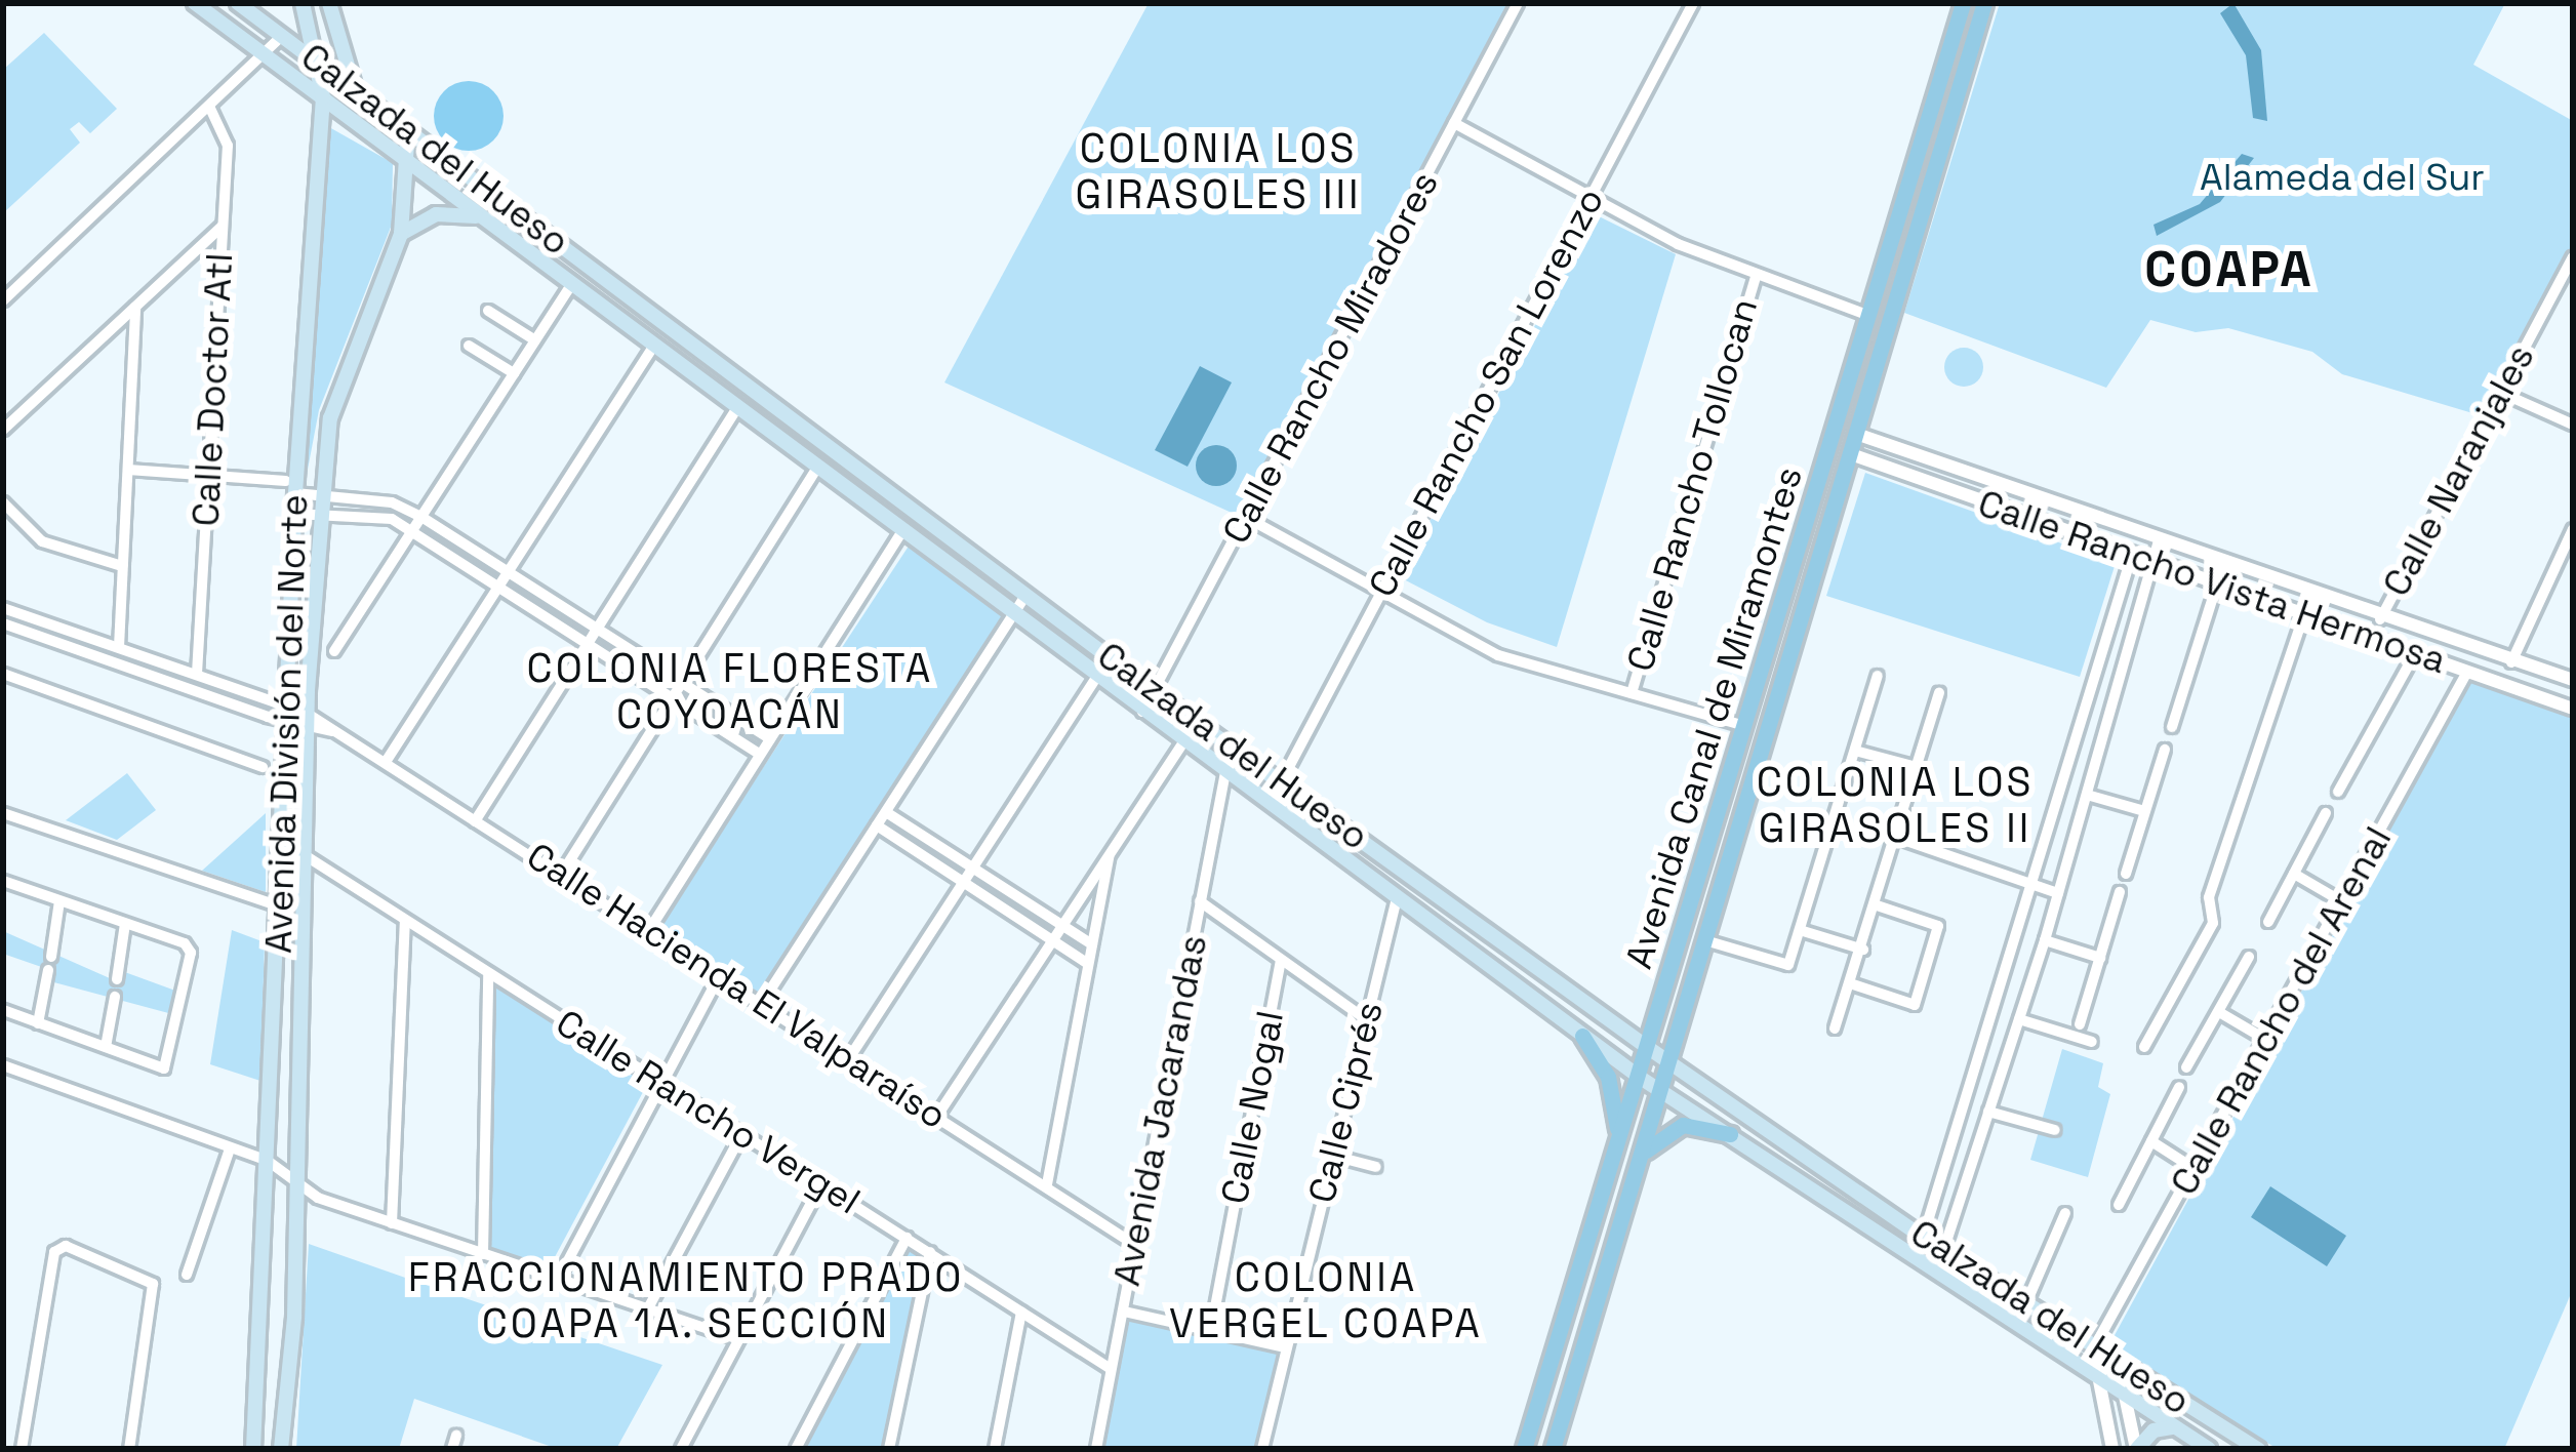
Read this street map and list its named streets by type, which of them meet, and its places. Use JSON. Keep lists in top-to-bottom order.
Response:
{
  "streets": {
    "main road": ["Calzada del Hueso", "Avenida Canal de Miramontes", "Avenida División del Norte"],
    "street": [
      "Calle Rancho Miradores",
      "Calle Doctor Atl",
      "Calle Rancho San Lorenzo",
      "Calle Naranjales",
      "Calle Rancho Tollocan",
      "Calle Rancho Vista Hermosa",
      "Calle Hacienda El Valparaíso",
      "Calle Rancho del Arenal",
      "Calle Ciprés",
      "Calle Nogal",
      "Avenida Jacarandas",
      "Calle Rancho Vergel"
    ]
  },
  "crossings": [
    ["Calzada del Hueso", "Calle Rancho Miradores"],
    ["Calzada del Hueso", "Calle Rancho San Lorenzo"],
    ["Calzada del Hueso", "Avenida Canal de Miramontes"],
    ["Calzada del Hueso", "Avenida División del Norte"],
    ["Calzada del Hueso", "Calle Rancho del Arenal"],
    ["Calzada del Hueso", "Calle Ciprés"],
    ["Calzada del Hueso", "Avenida Jacarandas"],
    ["Calle Naranjales", "Calle Rancho Vista Hermosa"],
    ["Calle Rancho Vista Hermosa", "Avenida Canal de Miramontes"],
    ["Calle Rancho Vista Hermosa", "Calle Rancho del Arenal"],
    ["Avenida División del Norte", "Calle Hacienda El Valparaíso"],
    ["Avenida División del Norte", "Calle Rancho Vergel"],
    ["Calle Hacienda El Valparaíso", "Avenida Jacarandas"],
    ["Avenida Jacarandas", "Calle Rancho Vergel"]
  ],
  "districts": [
    "COLONIA LOS GIRASOLES III",
    "COAPA",
    "COLONIA FLORESTA COYOACÁN",
    "COLONIA LOS GIRASOLES II",
    "FRACCIONAMIENTO PRADO COAPA 1A. SECCIÓN",
    "COLONIA VERGEL COAPA"
  ],
  "parks": ["Alameda del Sur"]
}
